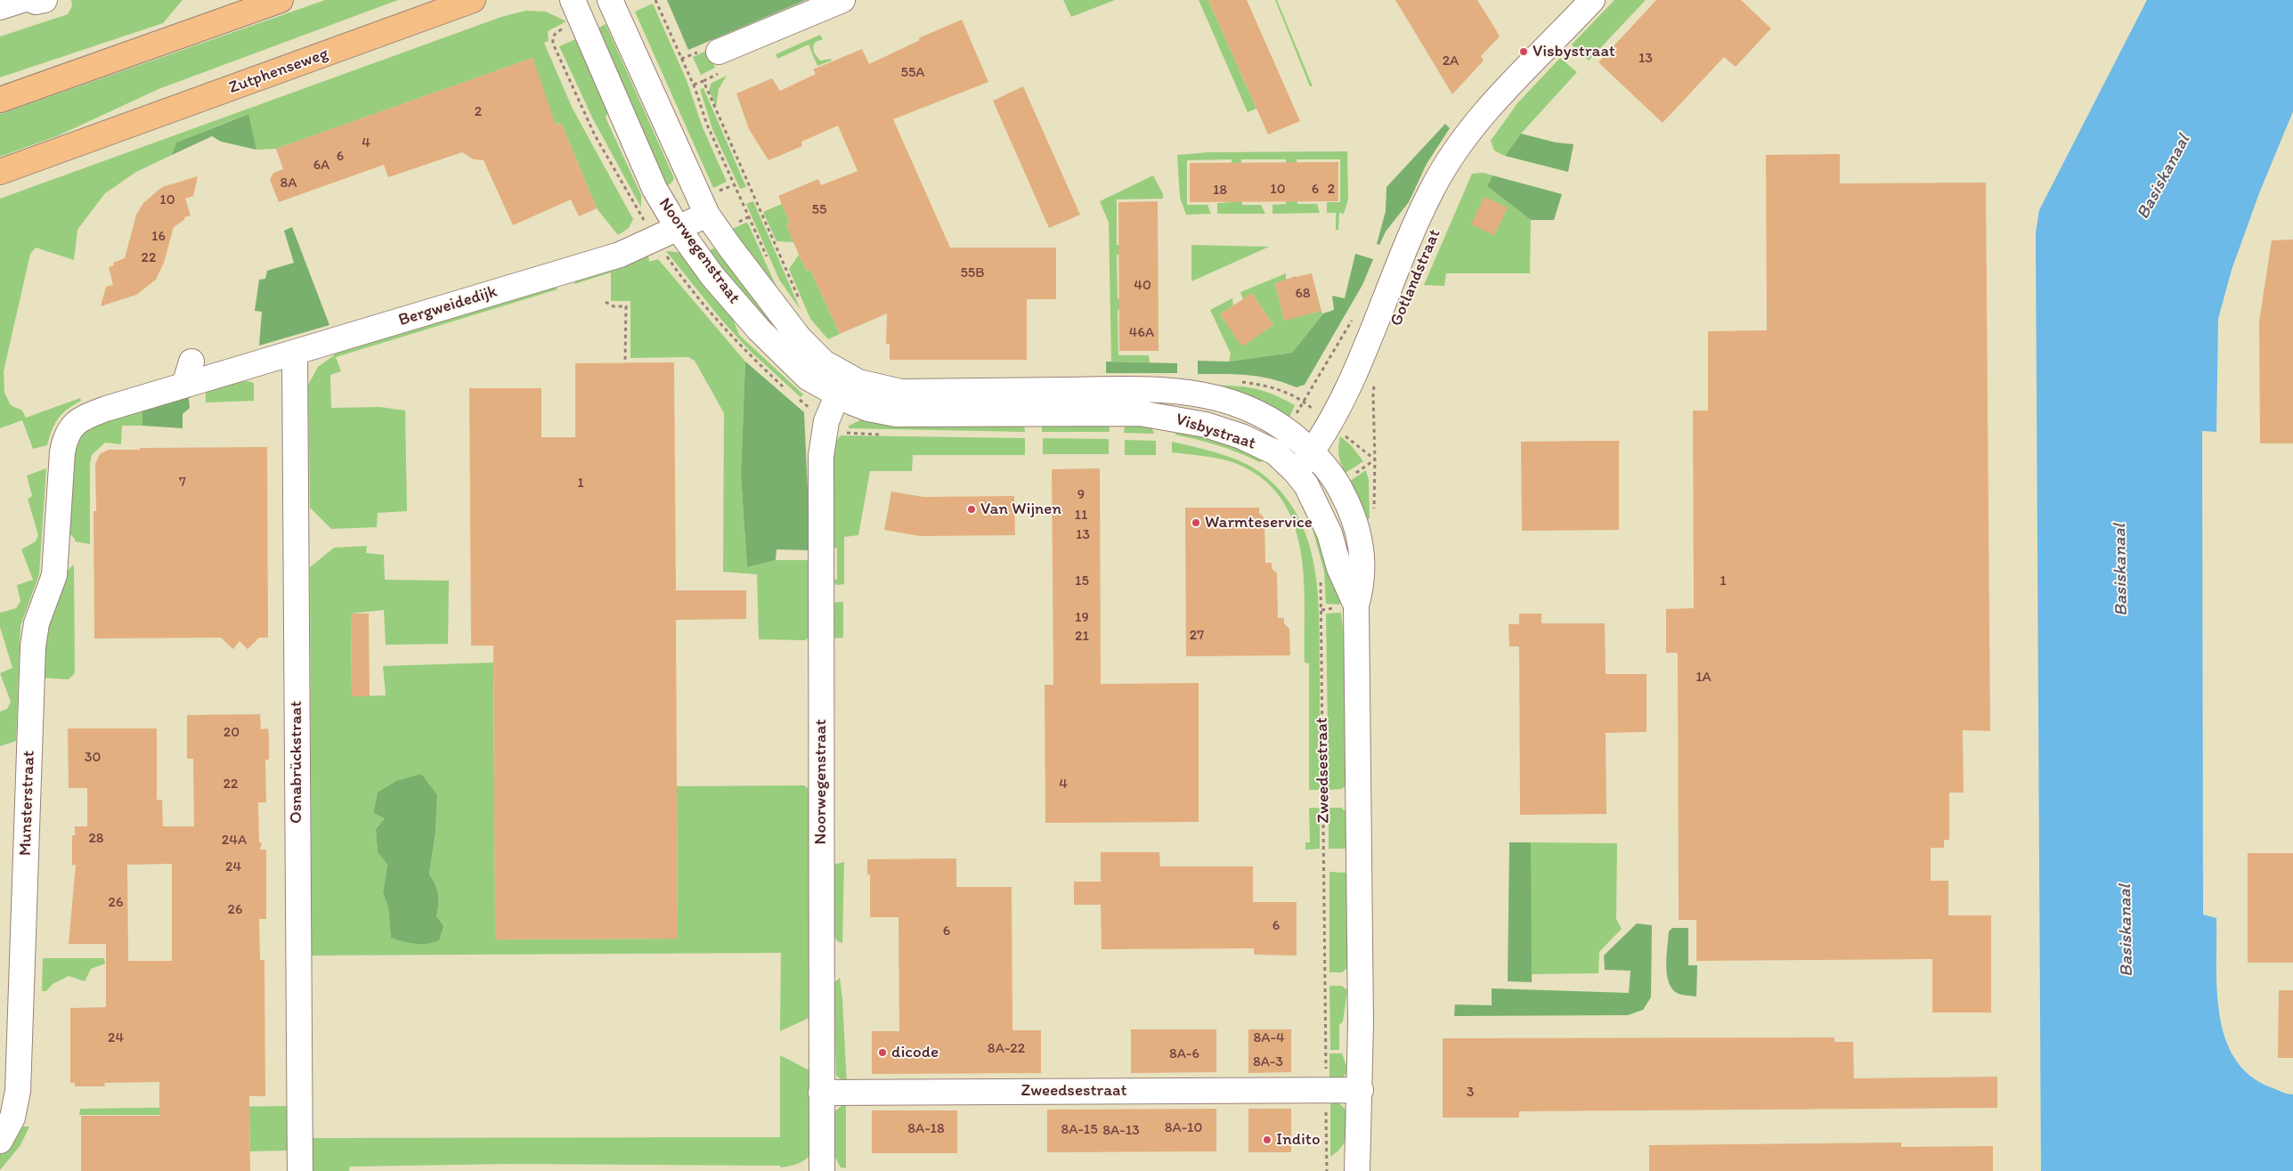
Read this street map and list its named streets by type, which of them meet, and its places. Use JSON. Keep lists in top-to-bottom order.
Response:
{
  "streets": {
    "main road": ["Zutphenseweg"],
    "street": [
      "Noorwegenstraat",
      "Gotlandstraat",
      "Bergweidedijk",
      "Visbystraat",
      "Osnabrückstraat",
      "Zweedsestraat",
      "Munsterstraat"
    ]
  },
  "crossings": [
    ["Noorwegenstraat", "Bergweidedijk"],
    ["Noorwegenstraat", "Visbystraat"],
    ["Noorwegenstraat", "Zweedsestraat"],
    ["Gotlandstraat", "Visbystraat"],
    ["Bergweidedijk", "Osnabrückstraat"],
    ["Bergweidedijk", "Munsterstraat"],
    ["Visbystraat", "Zweedsestraat"]
  ],
  "water": ["Basiskanaal"],
  "places": [
    "Visbystraat",
    "Van Wijnen",
    "Warmteservice",
    "dicode",
    "Indito"
  ],
  "house_numbers": [
    "13",
    "2A",
    "55A",
    "2",
    "4",
    "6",
    "6A",
    "8A",
    "10",
    "6",
    "2",
    "18",
    "10",
    "55",
    "16",
    "22",
    "55B",
    "40",
    "68",
    "46A",
    "7",
    "1",
    "9",
    "11",
    "13",
    "15",
    "1",
    "19",
    "27",
    "21",
    "1A",
    "20",
    "30",
    "22",
    "4",
    "28",
    "24A",
    "24",
    "26",
    "26",
    "6",
    "6",
    "24",
    "8A-4",
    "8A-22",
    "8A-6",
    "8A-3",
    "3",
    "8A-10",
    "8A-18",
    "8A-15",
    "8A-13"
  ]
}
